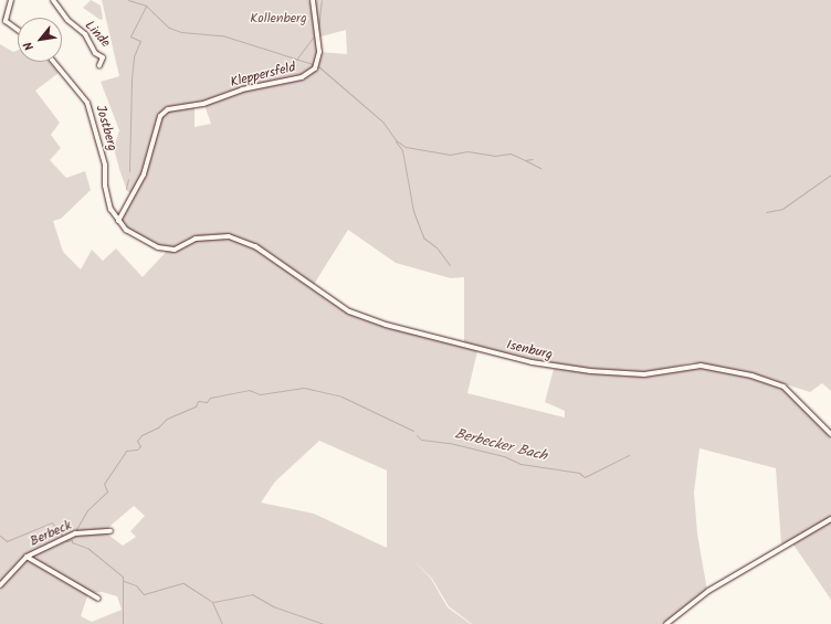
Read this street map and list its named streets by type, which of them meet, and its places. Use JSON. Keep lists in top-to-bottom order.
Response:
{
  "streets": {
    "street": [
      "Linde",
      "Kleppersfeld",
      "Jostberg",
      "Isenburg",
      "Berbeck"
    ]
  },
  "crossings": [
    ["Kleppersfeld", "Jostberg"],
    ["Jostberg", "Isenburg"]
  ],
  "water": ["Berbecker Bach"],
  "parks": ["Kollenberg"],
  "north": "bottom left"
}
